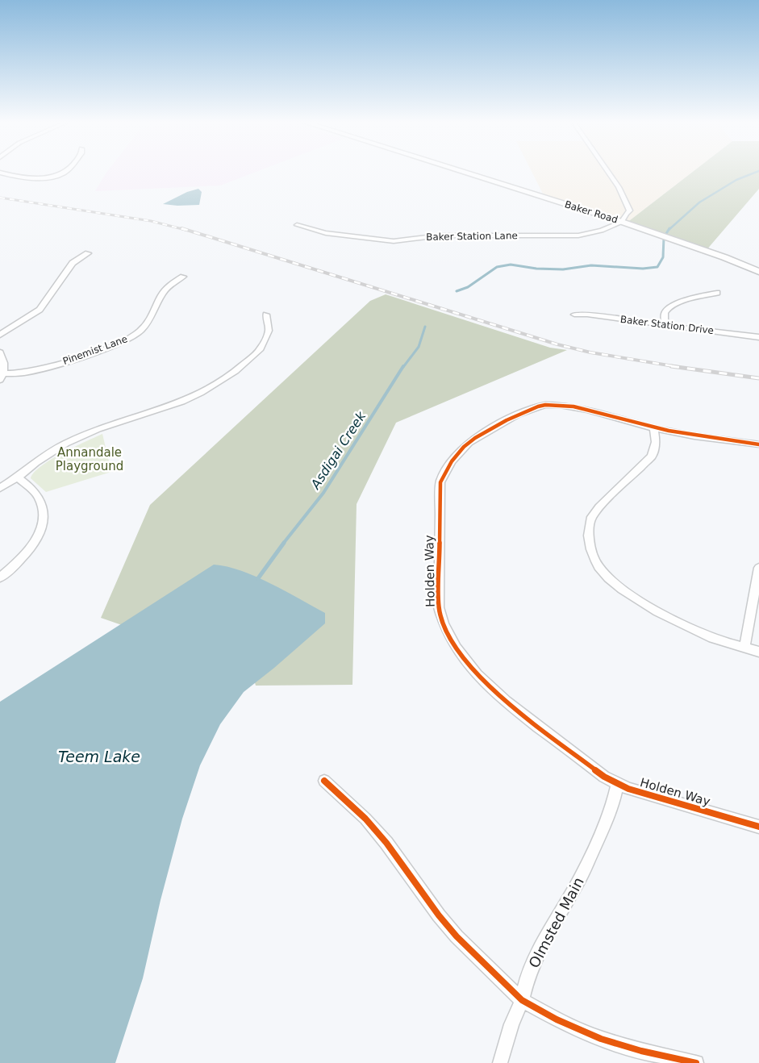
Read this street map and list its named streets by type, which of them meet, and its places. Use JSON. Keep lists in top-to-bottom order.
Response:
{
  "streets": {
    "main road": ["Baker Road"],
    "street": [
      "Baker Station Lane",
      "Baker Station Drive",
      "Pinemist Lane",
      "Holden Way",
      "Olmsted Main"
    ]
  },
  "crossings": [
    ["Baker Road", "Baker Station Lane"],
    ["Holden Way", "Olmsted Main"]
  ],
  "water": ["Asdigai Creek", "Teem Lake"],
  "parks": ["Annandale Playground"]
}
